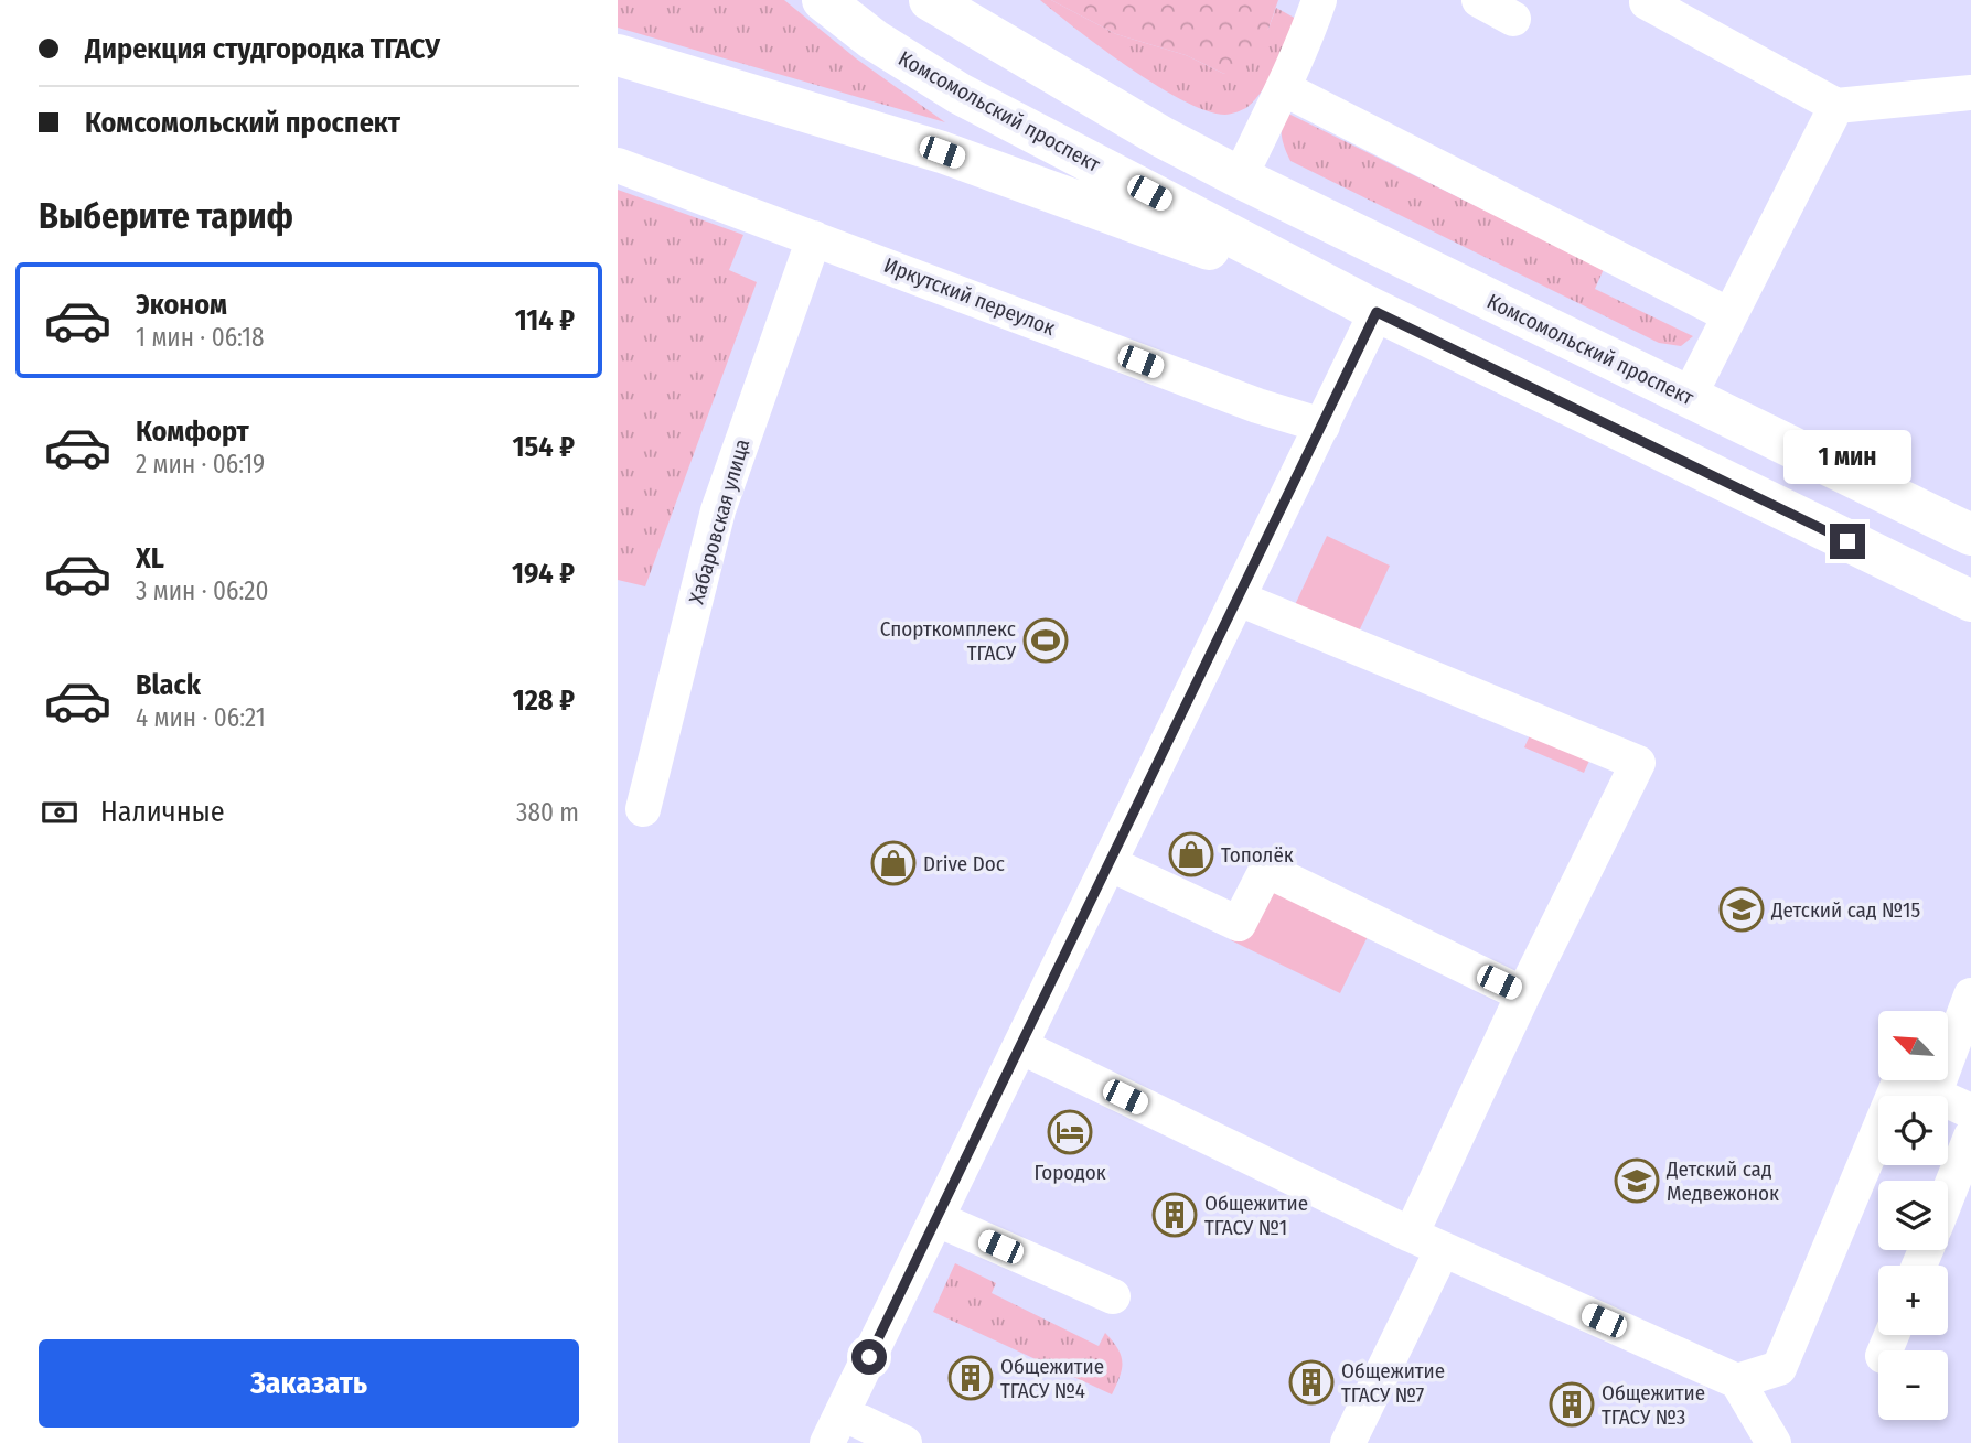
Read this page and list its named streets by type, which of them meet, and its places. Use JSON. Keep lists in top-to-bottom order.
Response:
{
  "streets": {
    "main road": ["Комсомольский проспект"],
    "street": ["Иркутский переулок", "Хабаровская улица"]
  },
  "crossings": [
    ["Иркутский переулок", "Хабаровская улица"]
  ],
  "places": {
    "sports": ["Спорткомплекс ТГАСУ"],
    "shop": ["Тополёк", "Drive Doc"],
    "school or university": ["Детский сад №15", "Детский сад Медвежонок"],
    "hotel": ["Городок"],
    "building": [
      "Общежитие ТГАСУ №1",
      "Общежитие ТГАСУ №4",
      "Общежитие ТГАСУ №7",
      "Общежитие ТГАСУ №3"
    ]
  },
  "north": "top left",
  "page": {
    "banner": ["Дирекция студгородка ТГАСУ", "Комсомольский проспект"],
    "heading": "Выберите тариф",
    "list": [
      {
        "name": "Эконом",
        "note": "1 мин · 06:18",
        "value": "114 ₽"
      },
      {
        "name": "Комфорт",
        "note": "2 мин · 06:19",
        "value": "154 ₽"
      },
      {
        "name": "XL",
        "note": "3 мин · 06:20",
        "value": "194 ₽"
      },
      {
        "name": "Black",
        "note": "4 мин · 06:21",
        "value": "128 ₽"
      }
    ],
    "bubble": "1 мин",
    "pay": ["Наличные", "380 m"],
    "map_buttons": ["+", "−"],
    "buttons": "Заказать"
  }
}
